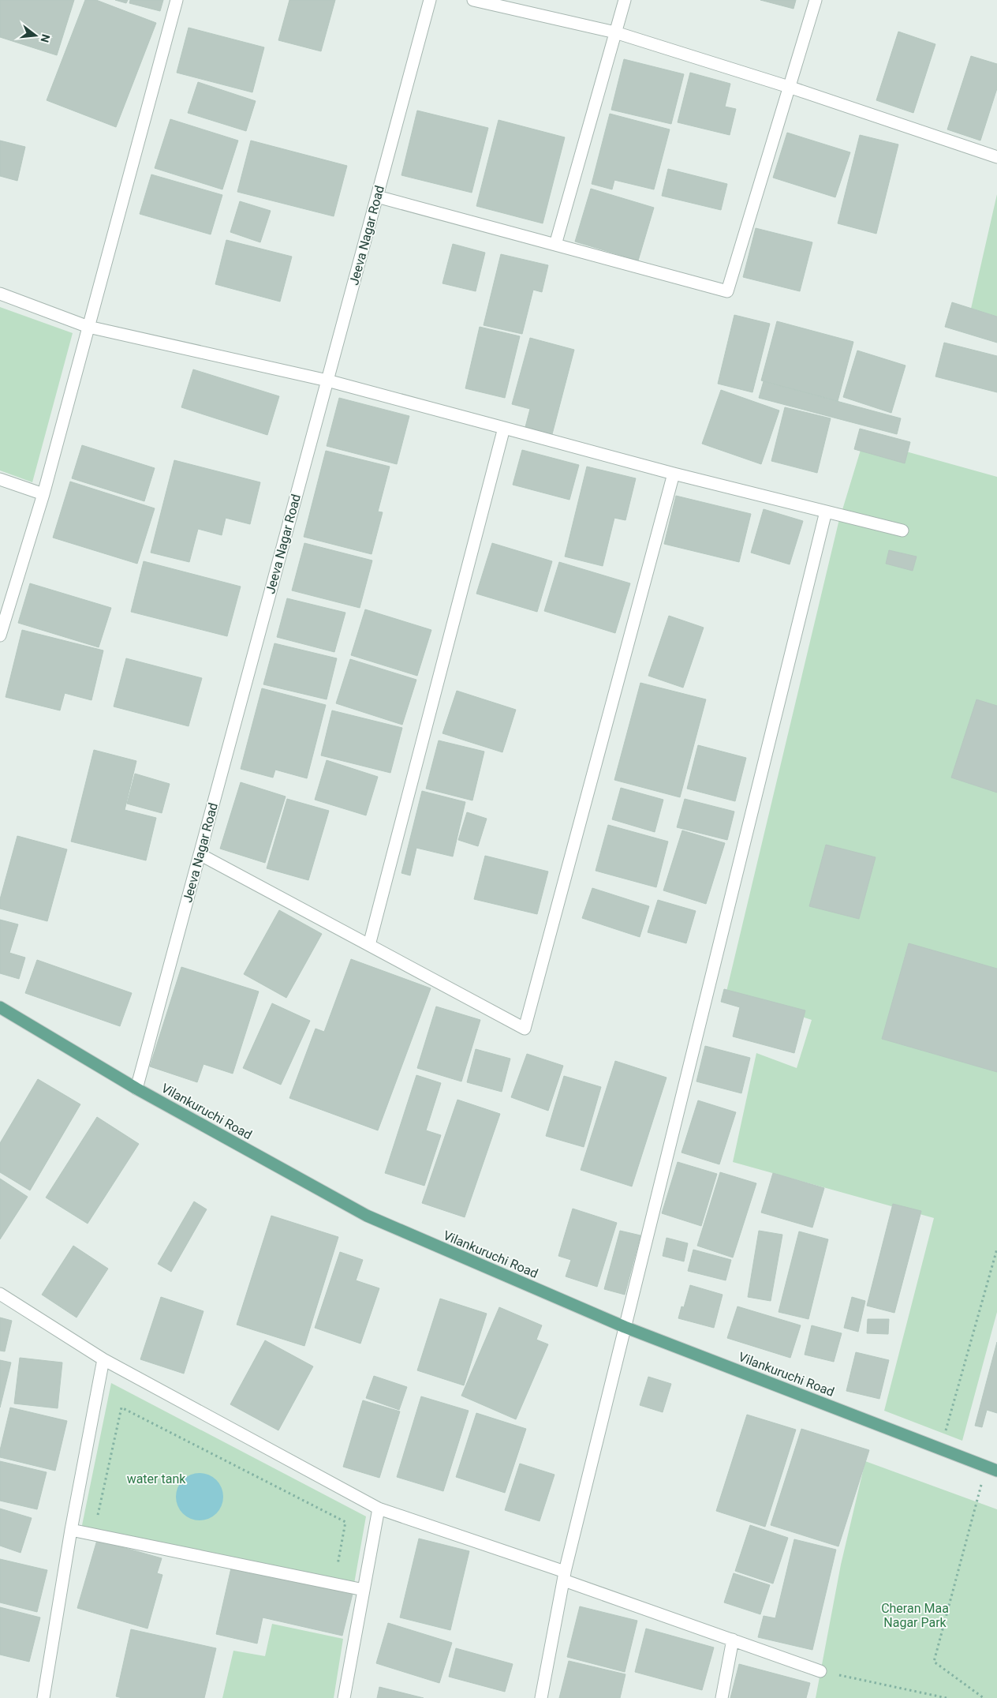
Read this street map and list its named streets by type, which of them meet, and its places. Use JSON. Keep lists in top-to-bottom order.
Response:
{
  "streets": {
    "main road": ["Vilankuruchi Road"],
    "street": ["Jeeva Nagar Road"]
  },
  "crossings": [
    ["Jeeva Nagar Road", "Vilankuruchi Road"]
  ],
  "parks": ["water tank", "Cheran Maa Nagar Park"],
  "north": "right"
}
